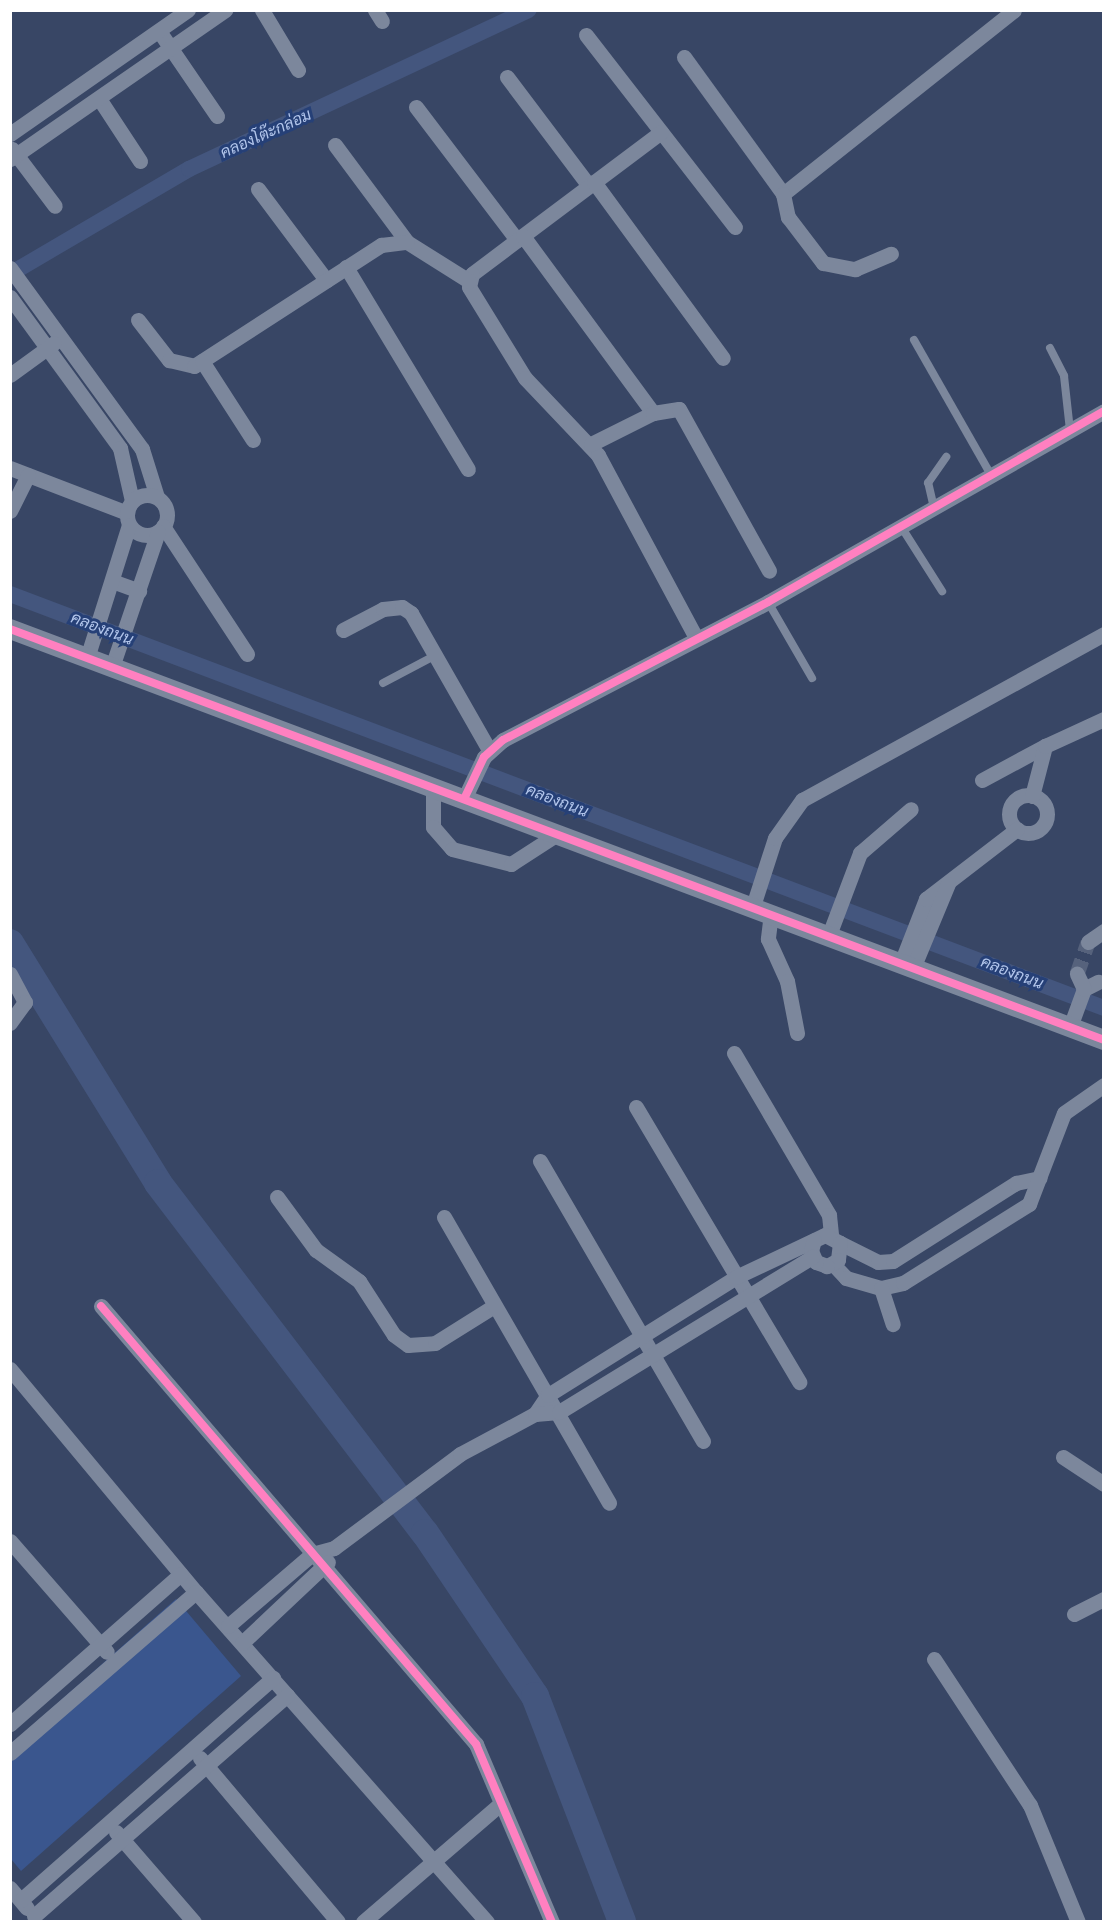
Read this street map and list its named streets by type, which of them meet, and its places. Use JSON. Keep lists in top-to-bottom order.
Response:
{
  "water": ["คลองโต๊ะกล่อม", "คลองถนน"]
}
